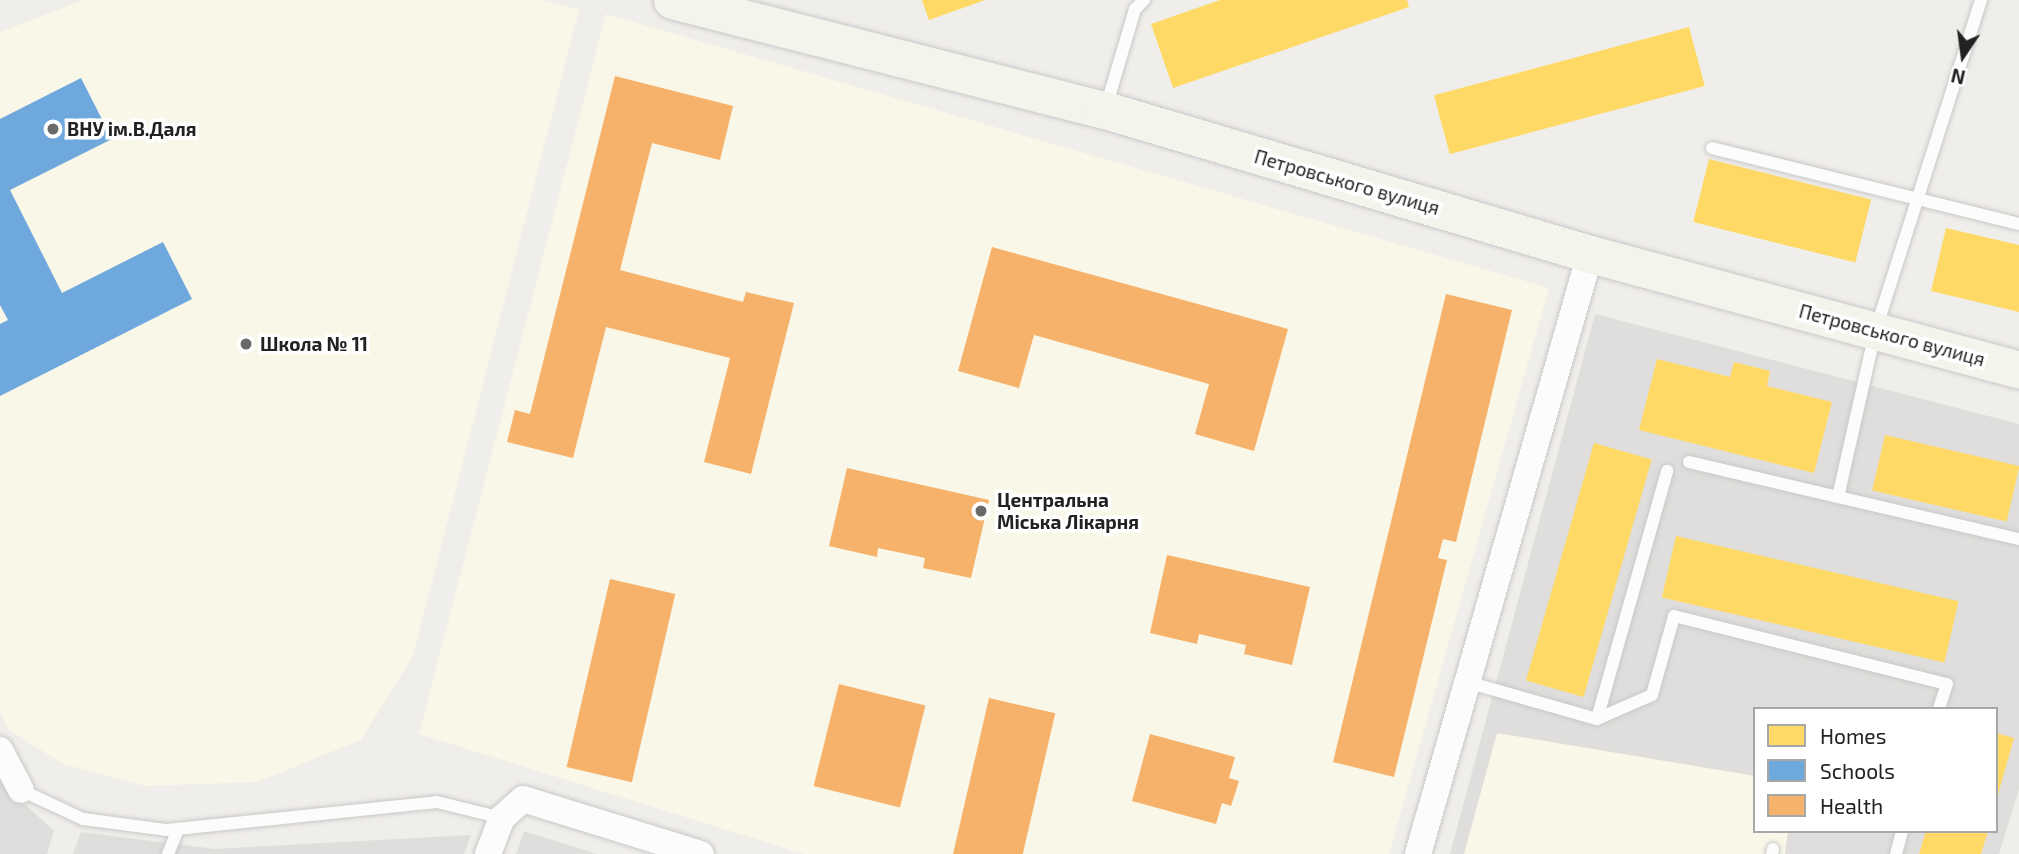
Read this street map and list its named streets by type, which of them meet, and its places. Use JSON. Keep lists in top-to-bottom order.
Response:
{
  "streets": {
    "street": ["Петровського вулиця"]
  },
  "places": ["ВНУ ім.В.Даля", "Школа № 11", "Центральна Міська Лікарня"],
  "legend": ["Homes", "Schools", "Health"],
  "north": "bottom"
}
